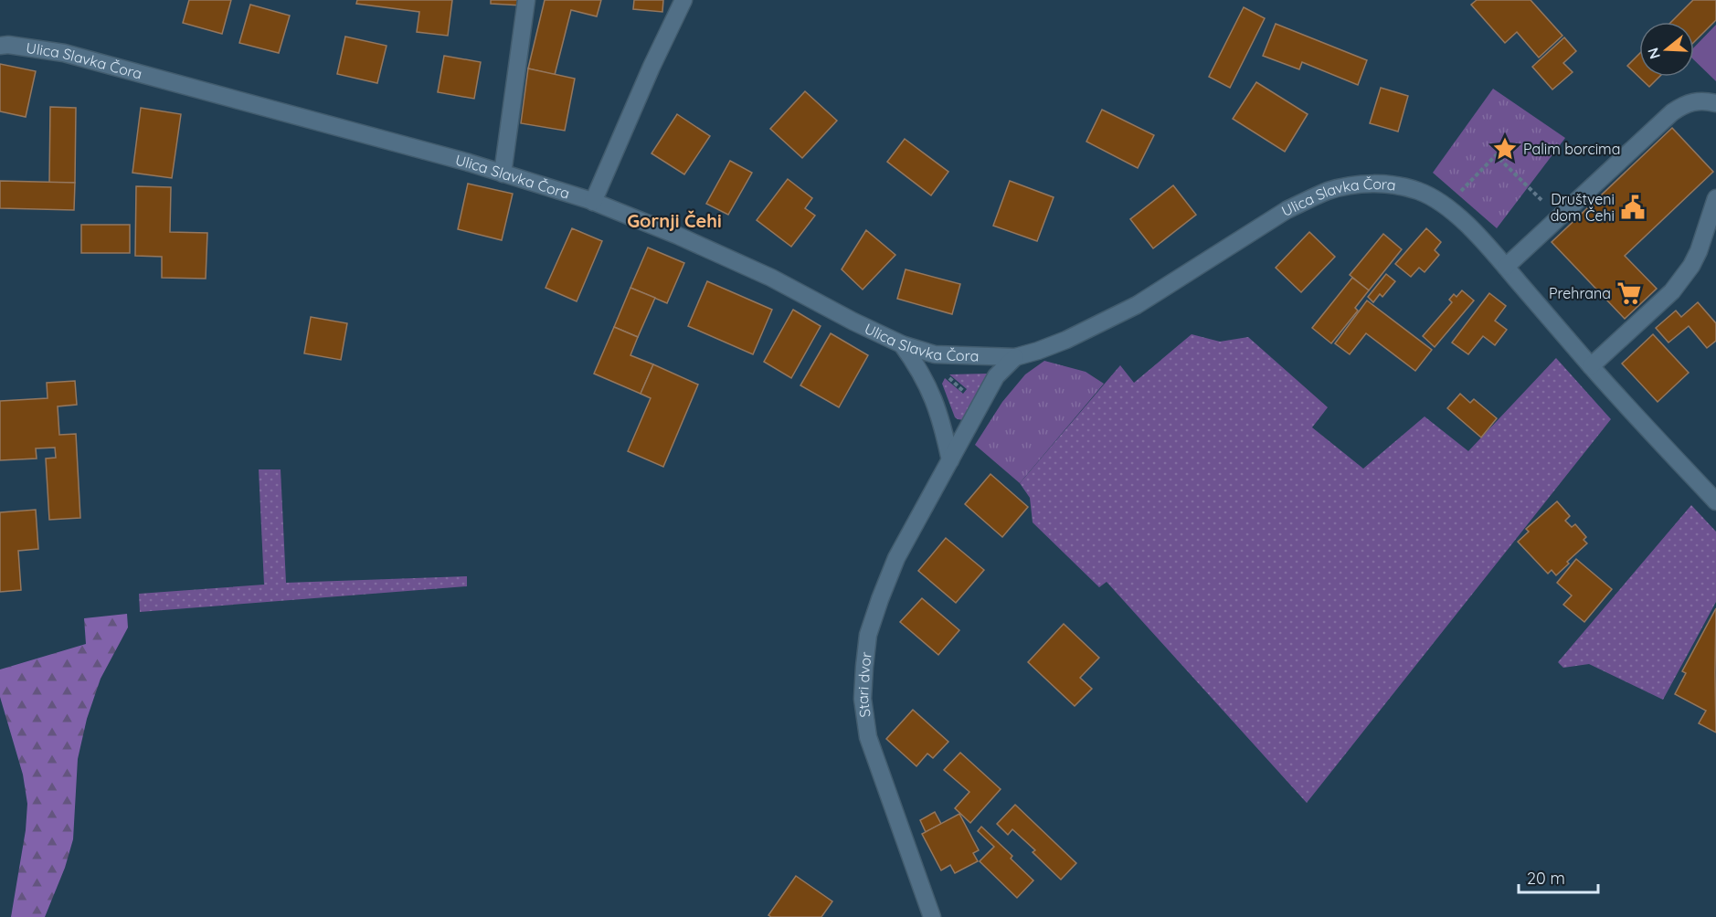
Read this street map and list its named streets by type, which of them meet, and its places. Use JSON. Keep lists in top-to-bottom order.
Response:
{
  "streets": {
    "street": ["Ulica Slavka Čora", "Stari dvor"]
  },
  "crossings": [
    ["Ulica Slavka Čora", "Stari dvor"]
  ],
  "districts": ["Gornji Čehi"],
  "places": {
    "place": ["Palim borcima"],
    "public building": ["Društveni dom Čehi"],
    "supermarket": ["Prehrana"]
  },
  "scale_bar": "20 m",
  "north": "left"
}
